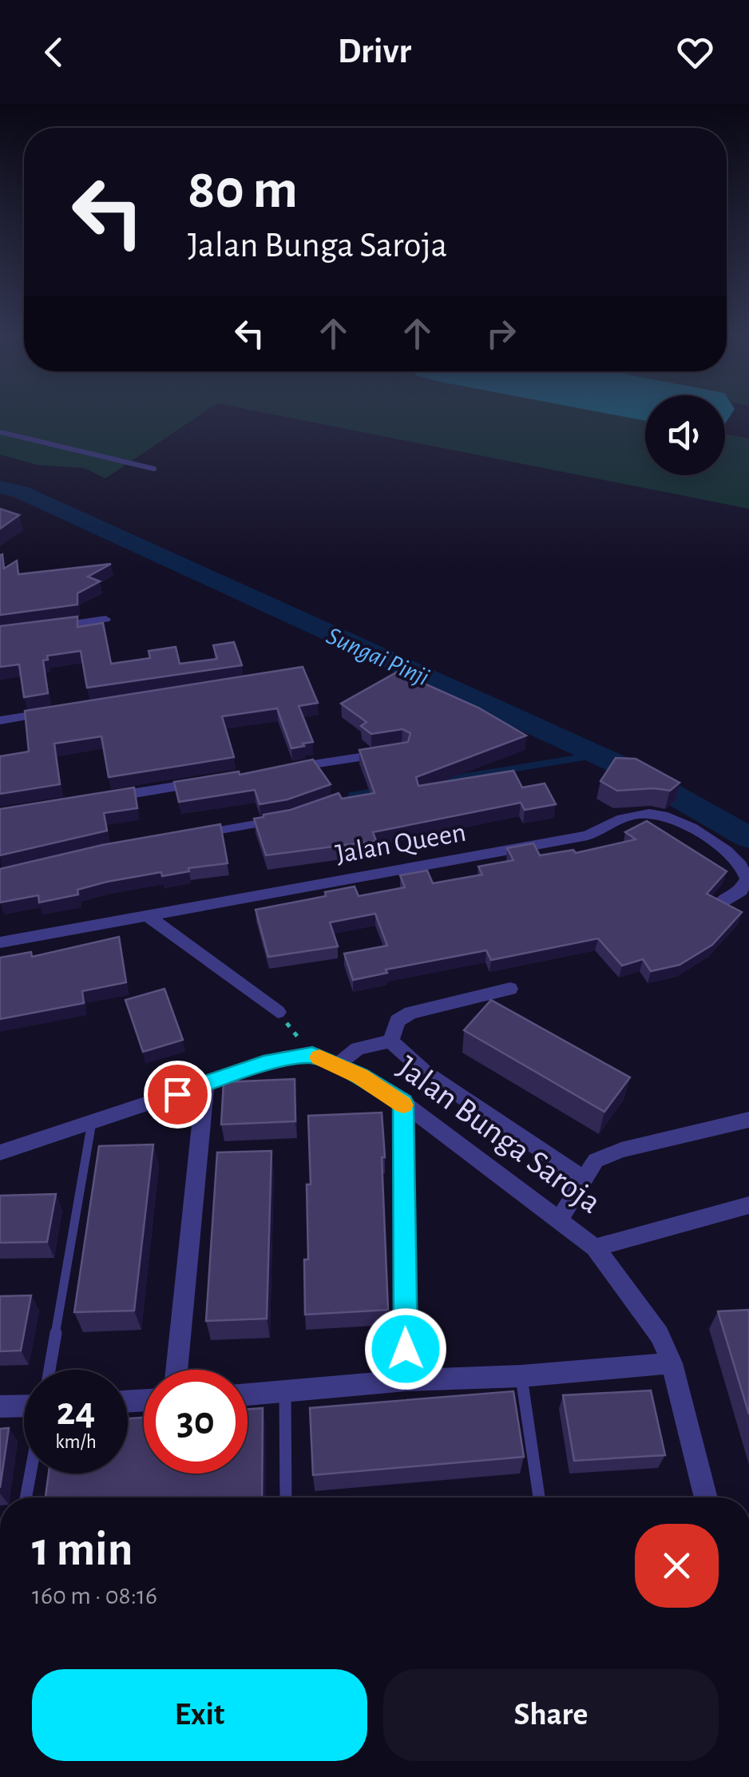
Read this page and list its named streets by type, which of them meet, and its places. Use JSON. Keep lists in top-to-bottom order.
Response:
{
  "streets": {
    "street": ["Jalan Queen", "Jalan Bunga Saroja"]
  },
  "water": ["Sungai Pinji"],
  "page": {
    "header": "Drivr",
    "turn": ["80 m", "Jalan Bunga Saroja"],
    "speed": "24 km/h",
    "limit": "30",
    "heading": ["1 min", "160 m · 08:16"],
    "buttons": ["Exit", "Share"]
  }
}
